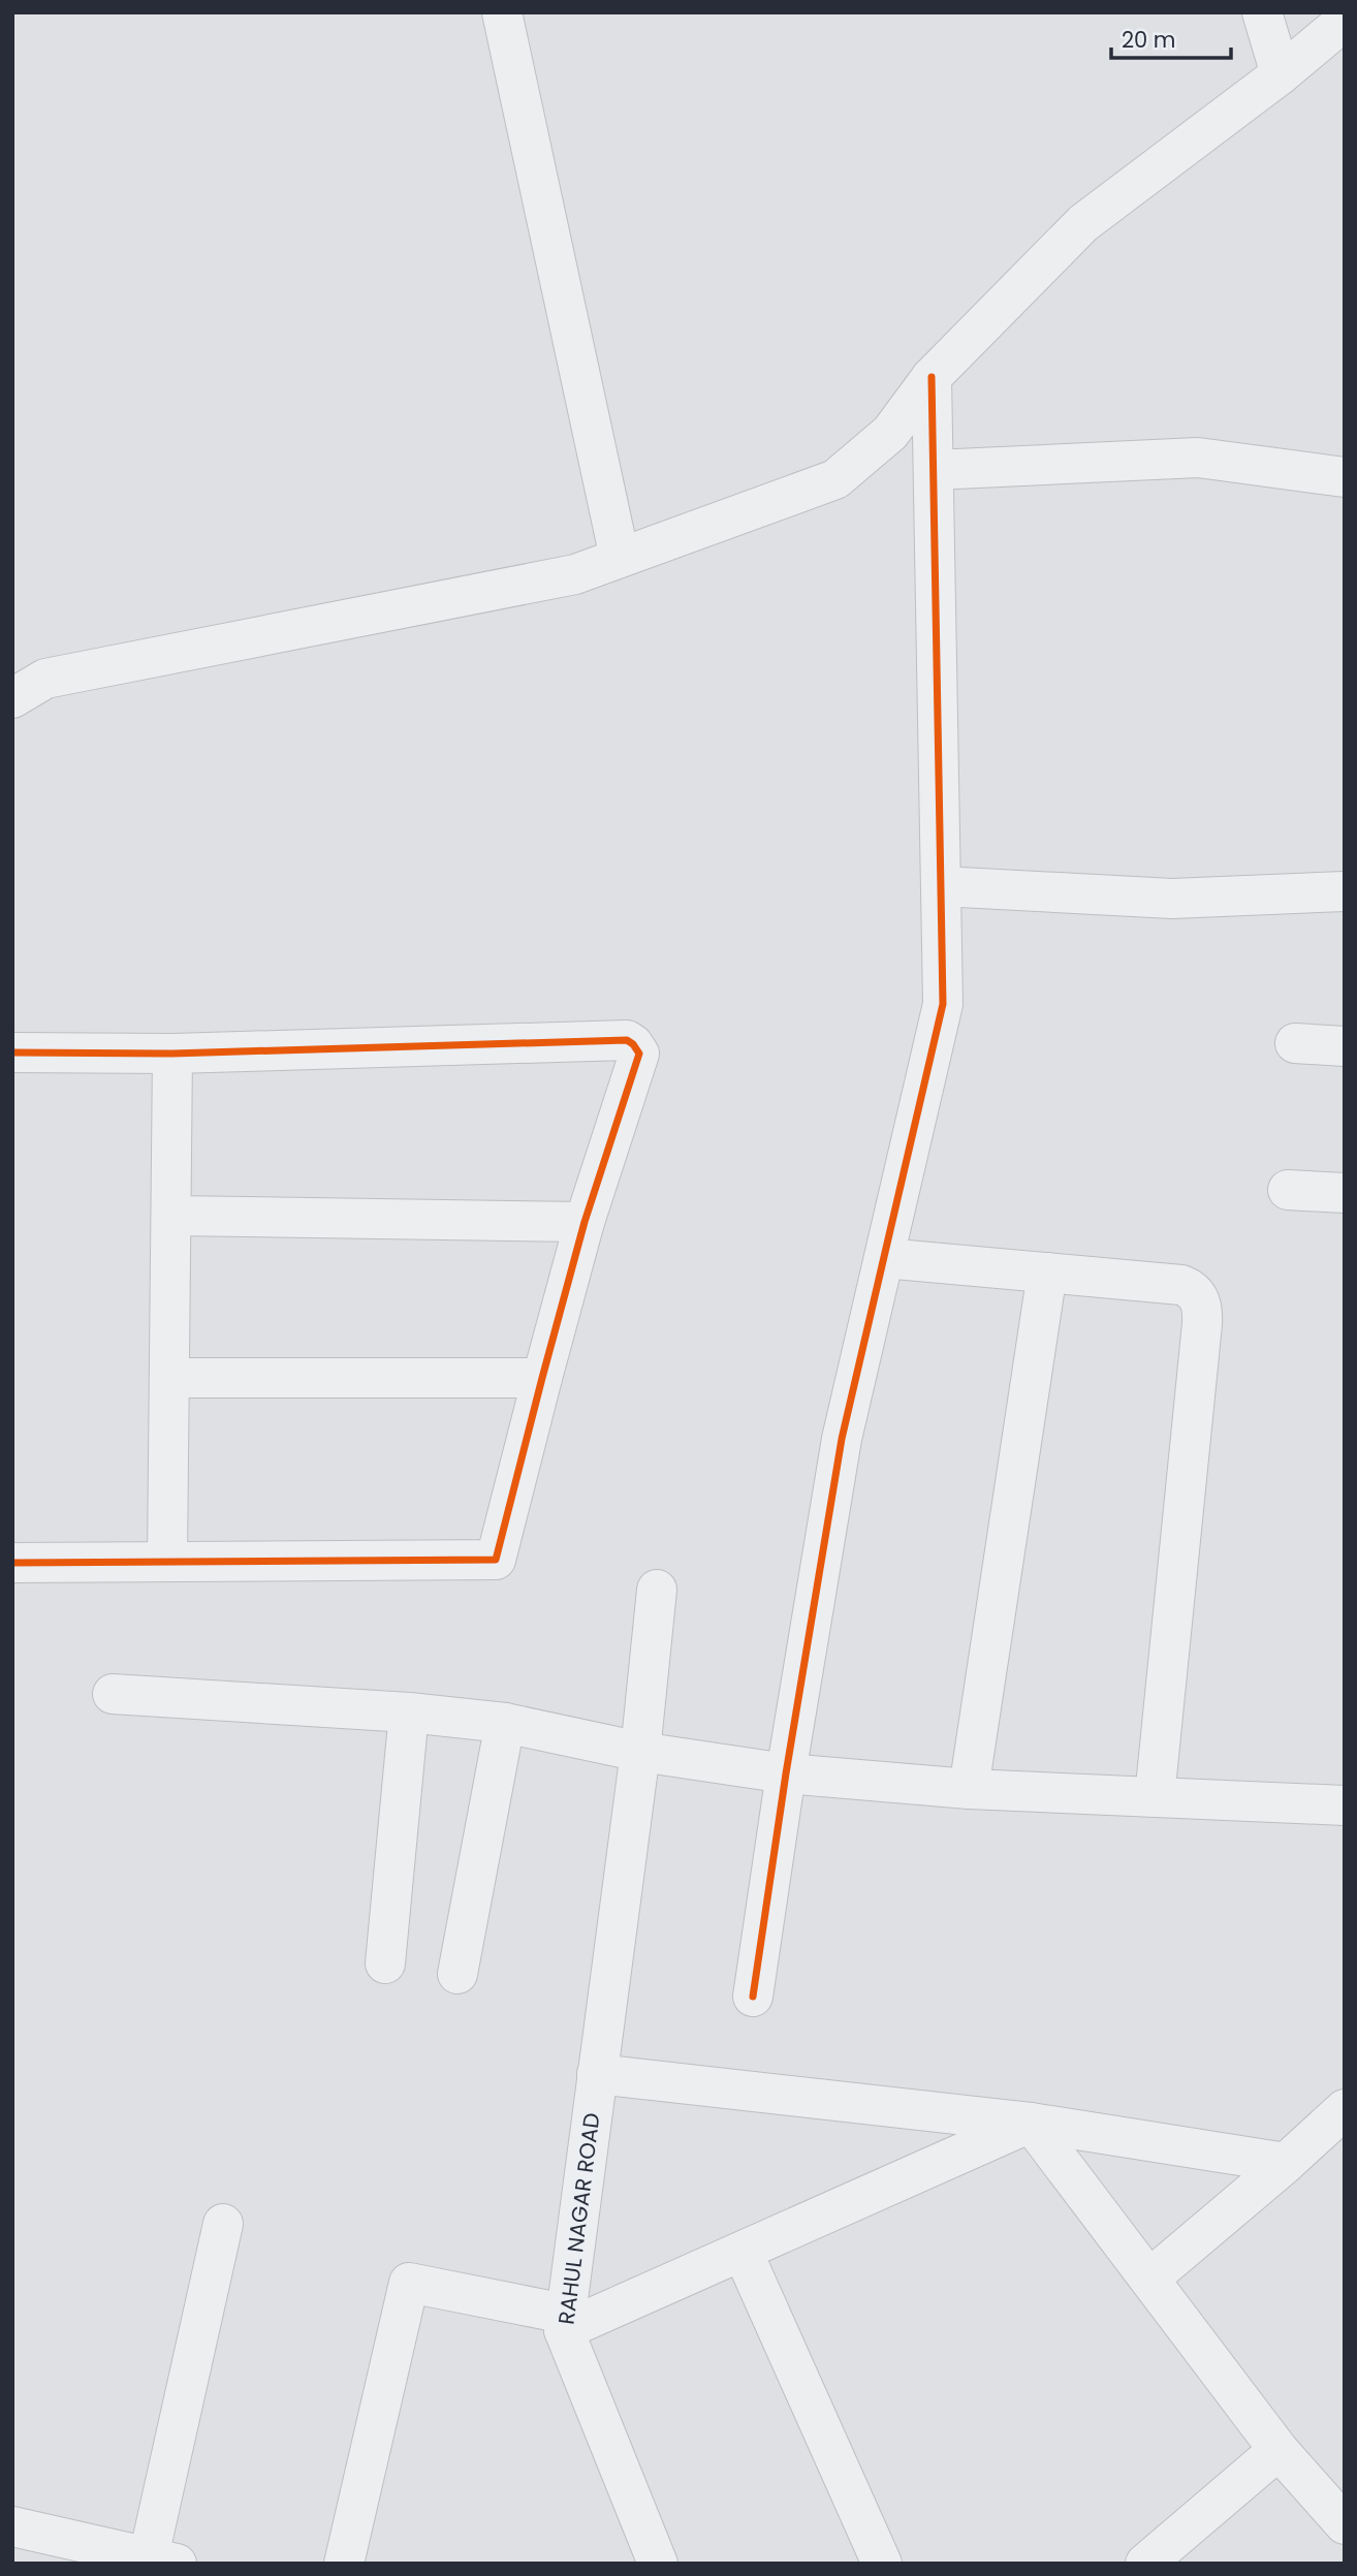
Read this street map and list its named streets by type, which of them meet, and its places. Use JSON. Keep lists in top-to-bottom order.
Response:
{
  "streets": {
    "street": ["RAHUL NAGAR ROAD"]
  },
  "scale_bar": "20 m"
}
